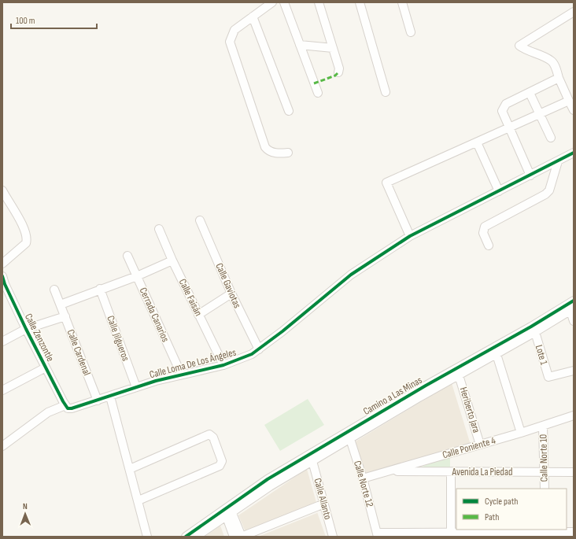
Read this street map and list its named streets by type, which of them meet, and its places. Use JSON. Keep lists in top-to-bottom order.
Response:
{
  "streets": {
    "street": [
      "Calle Gaviotas",
      "Calle Faisán",
      "Cerrada Canarios",
      "Calle Zenzontle",
      "Calle Jilgueros",
      "Calle Cardenal",
      "Lote 1",
      "Calle Loma De Los Ángeles",
      "Camino a Las Minas",
      "Heriberto Jara",
      "Calle Poniente 4",
      "Calle Norte 10",
      "Avenida La Piedad",
      "Calle Norte 12",
      "Calle Allanto"
    ]
  },
  "crossings": [
    ["Calle Gaviotas", "Calle Loma De Los Ángeles"],
    ["Calle Faisán", "Calle Loma De Los Ángeles"],
    ["Cerrada Canarios", "Calle Loma De Los Ángeles"],
    ["Calle Zenzontle", "Calle Loma De Los Ángeles"],
    ["Calle Jilgueros", "Calle Loma De Los Ángeles"],
    ["Calle Cardenal", "Calle Loma De Los Ángeles"],
    ["Lote 1", "Camino a Las Minas"],
    ["Camino a Las Minas", "Heriberto Jara"],
    ["Camino a Las Minas", "Calle Norte 12"],
    ["Camino a Las Minas", "Calle Allanto"],
    ["Heriberto Jara", "Calle Poniente 4"],
    ["Calle Poniente 4", "Calle Norte 10"],
    ["Calle Poniente 4", "Avenida La Piedad"],
    ["Calle Poniente 4", "Calle Norte 12"],
    ["Calle Norte 10", "Avenida La Piedad"]
  ],
  "legend": ["Cycle path", "Path"],
  "scale_bar": "100 m",
  "north": "top"
}
